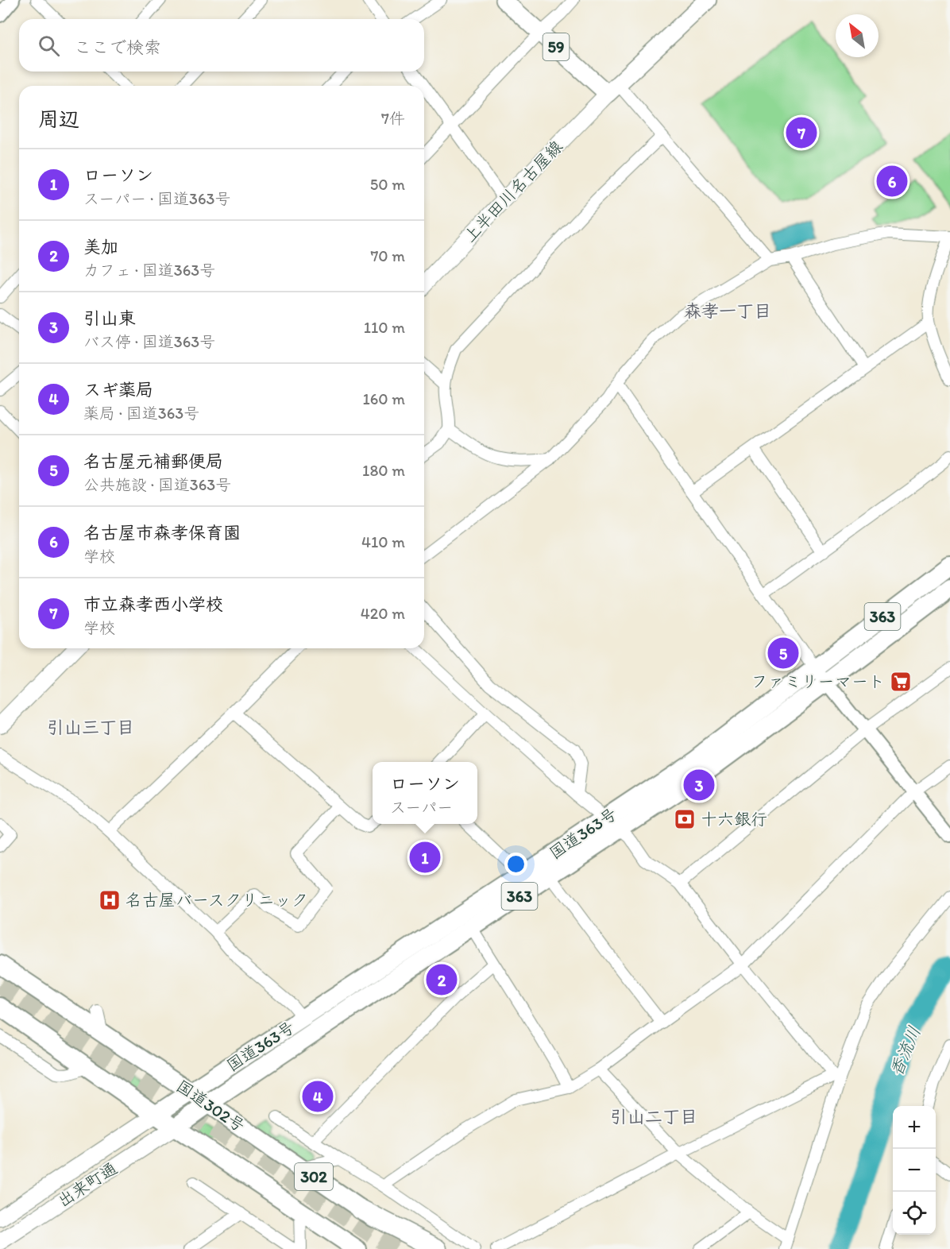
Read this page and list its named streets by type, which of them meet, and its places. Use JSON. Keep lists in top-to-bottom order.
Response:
{
  "streets": {
    "highway": [
      "363",
      "国道363号",
      "国道302号",
      "302"
    ],
    "main road": ["59", "上半田川名古屋線", "出来町通"]
  },
  "crossings": [
    ["59", "上半田川名古屋線"],
    ["国道363号", "国道302号"],
    ["国道363号", "302"],
    ["国道363号", "出来町通"],
    ["302", "出来町通"]
  ],
  "districts": ["森孝一丁目", "引山三丁目", "引山二丁目"],
  "water": ["香流川"],
  "places": {
    "supermarket": ["ファミリーマート"],
    "bank": ["十六銀行"],
    "hospital": ["名古屋バースクリニック"]
  },
  "north": "top left",
  "page": {
    "search": "ここで検索",
    "heading": ["周辺", "7件"],
    "pins": [
      "7",
      "6",
      "5",
      "3",
      "1",
      "2",
      "4"
    ],
    "list": [
      {
        "mark": "1",
        "name": "ローソン",
        "note": "スーパー · 国道363号",
        "value": "50 m"
      },
      {
        "mark": "2",
        "name": "美加",
        "note": "カフェ · 国道363号",
        "value": "70 m"
      },
      {
        "mark": "3",
        "name": "引山東",
        "note": "バス停 · 国道363号",
        "value": "110 m"
      },
      {
        "mark": "4",
        "name": "スギ薬局",
        "note": "薬局 · 国道363号",
        "value": "160 m"
      },
      {
        "mark": "5",
        "name": "名古屋元補郵便局",
        "note": "公共施設 · 国道363号",
        "value": "180 m"
      },
      {
        "mark": "6",
        "name": "名古屋市森孝保育園",
        "note": "学校",
        "value": "410 m"
      },
      {
        "mark": "7",
        "name": "市立森孝西小学校",
        "note": "学校",
        "value": "420 m"
      }
    ],
    "popup": ["ローソン", "スーパー"],
    "map_buttons": ["+", "−"]
  }
}
